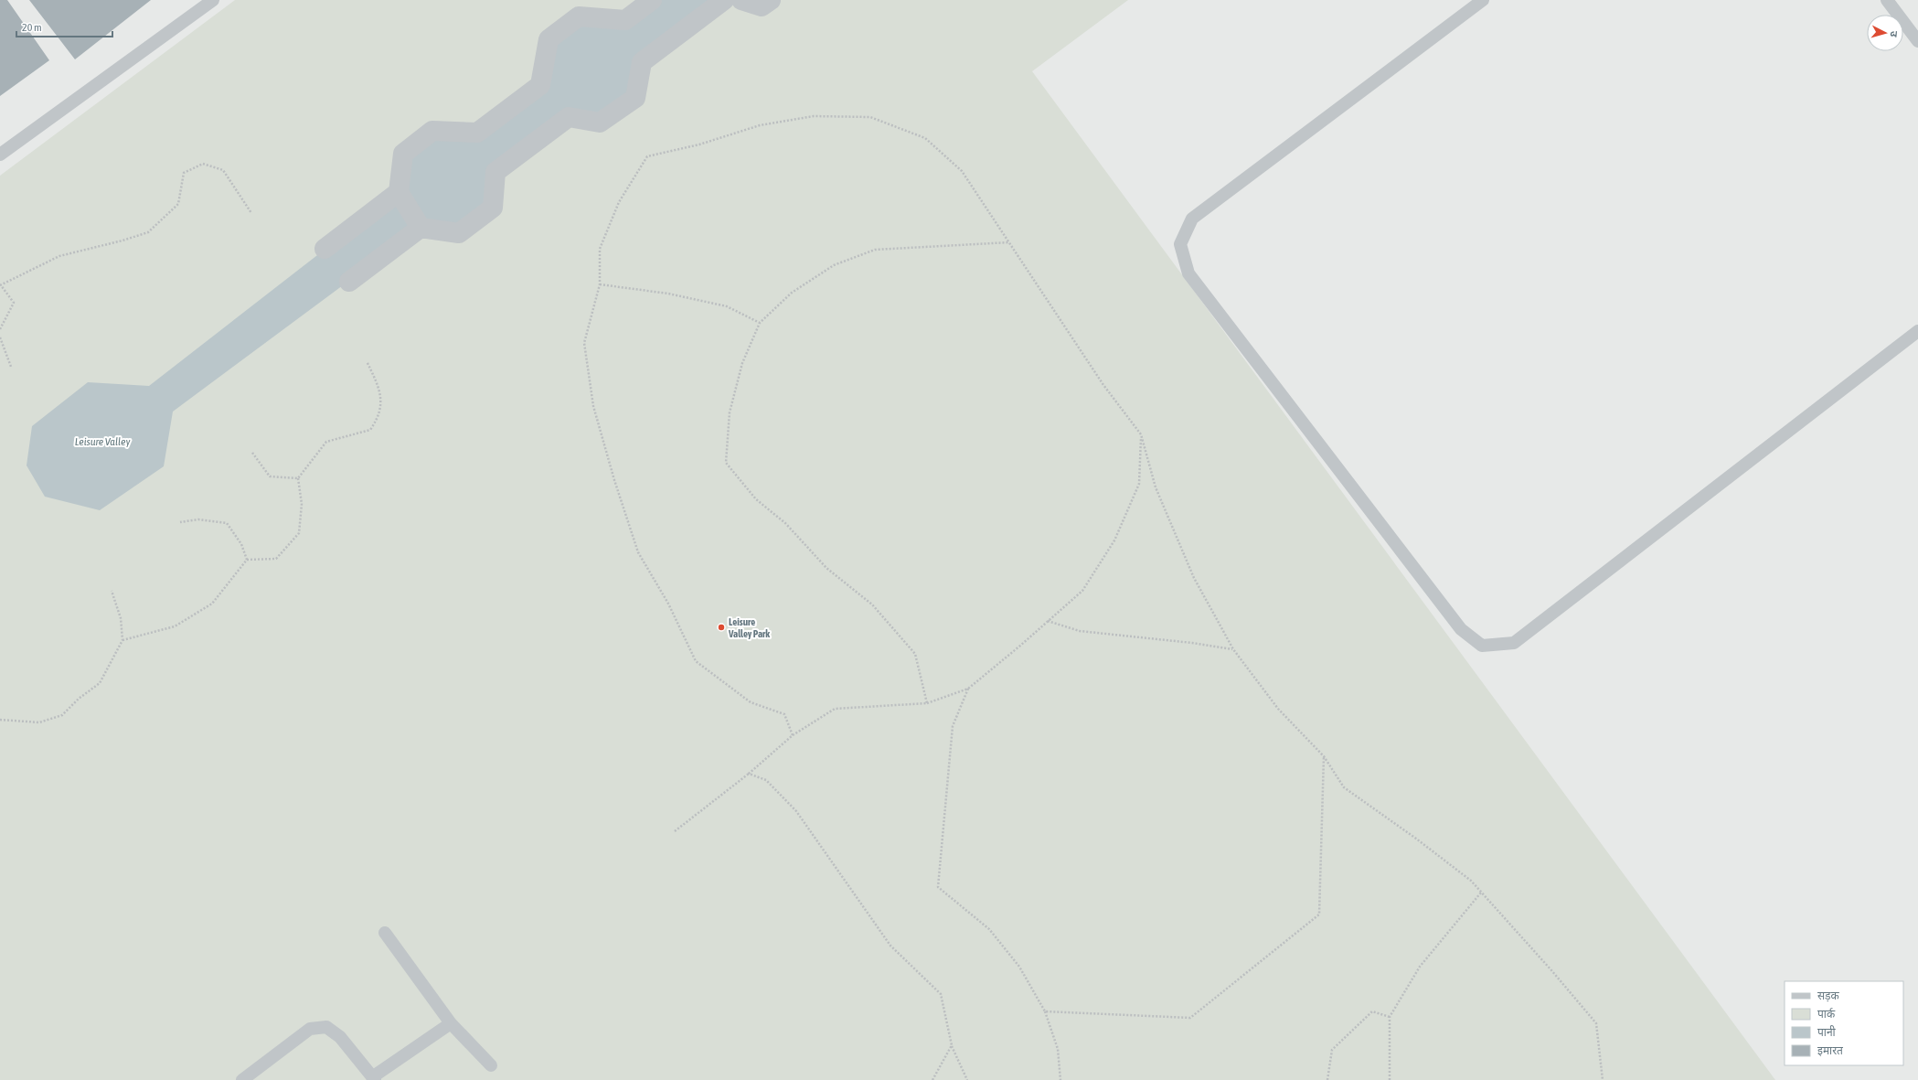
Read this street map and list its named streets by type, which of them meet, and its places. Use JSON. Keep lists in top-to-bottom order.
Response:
{
  "water": ["Leisure Valley"],
  "places": ["Leisure Valley Park"],
  "legend": [
    "सड़क",
    "पार्क",
    "पानी",
    "इमारत"
  ],
  "scale_bar": "20 m",
  "north": "right"
}
